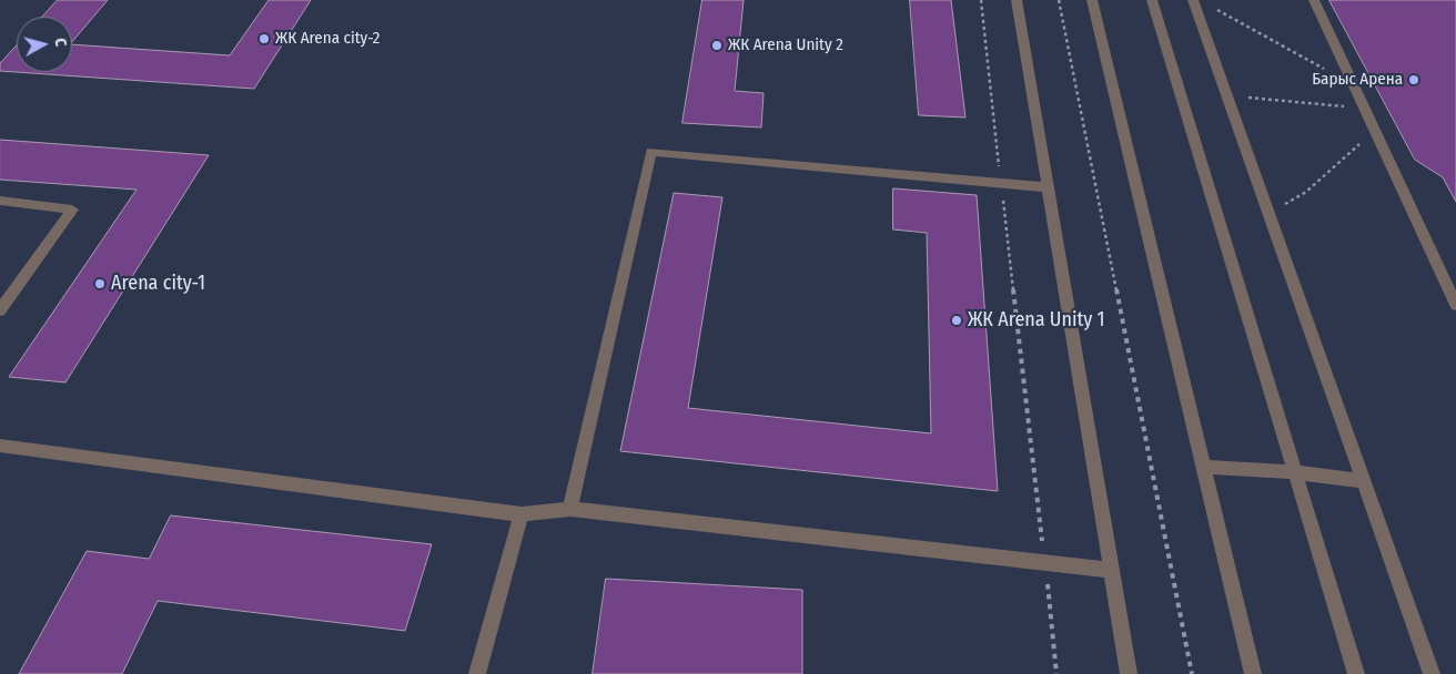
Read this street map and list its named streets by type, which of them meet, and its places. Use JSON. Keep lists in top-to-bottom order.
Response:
{
  "places": [
    "ЖК Arena city-2",
    "ЖК Arena Unity 2",
    "Барыс Арена",
    "Arena city-1",
    "ЖК Arena Unity 1"
  ],
  "north": "right"
}
